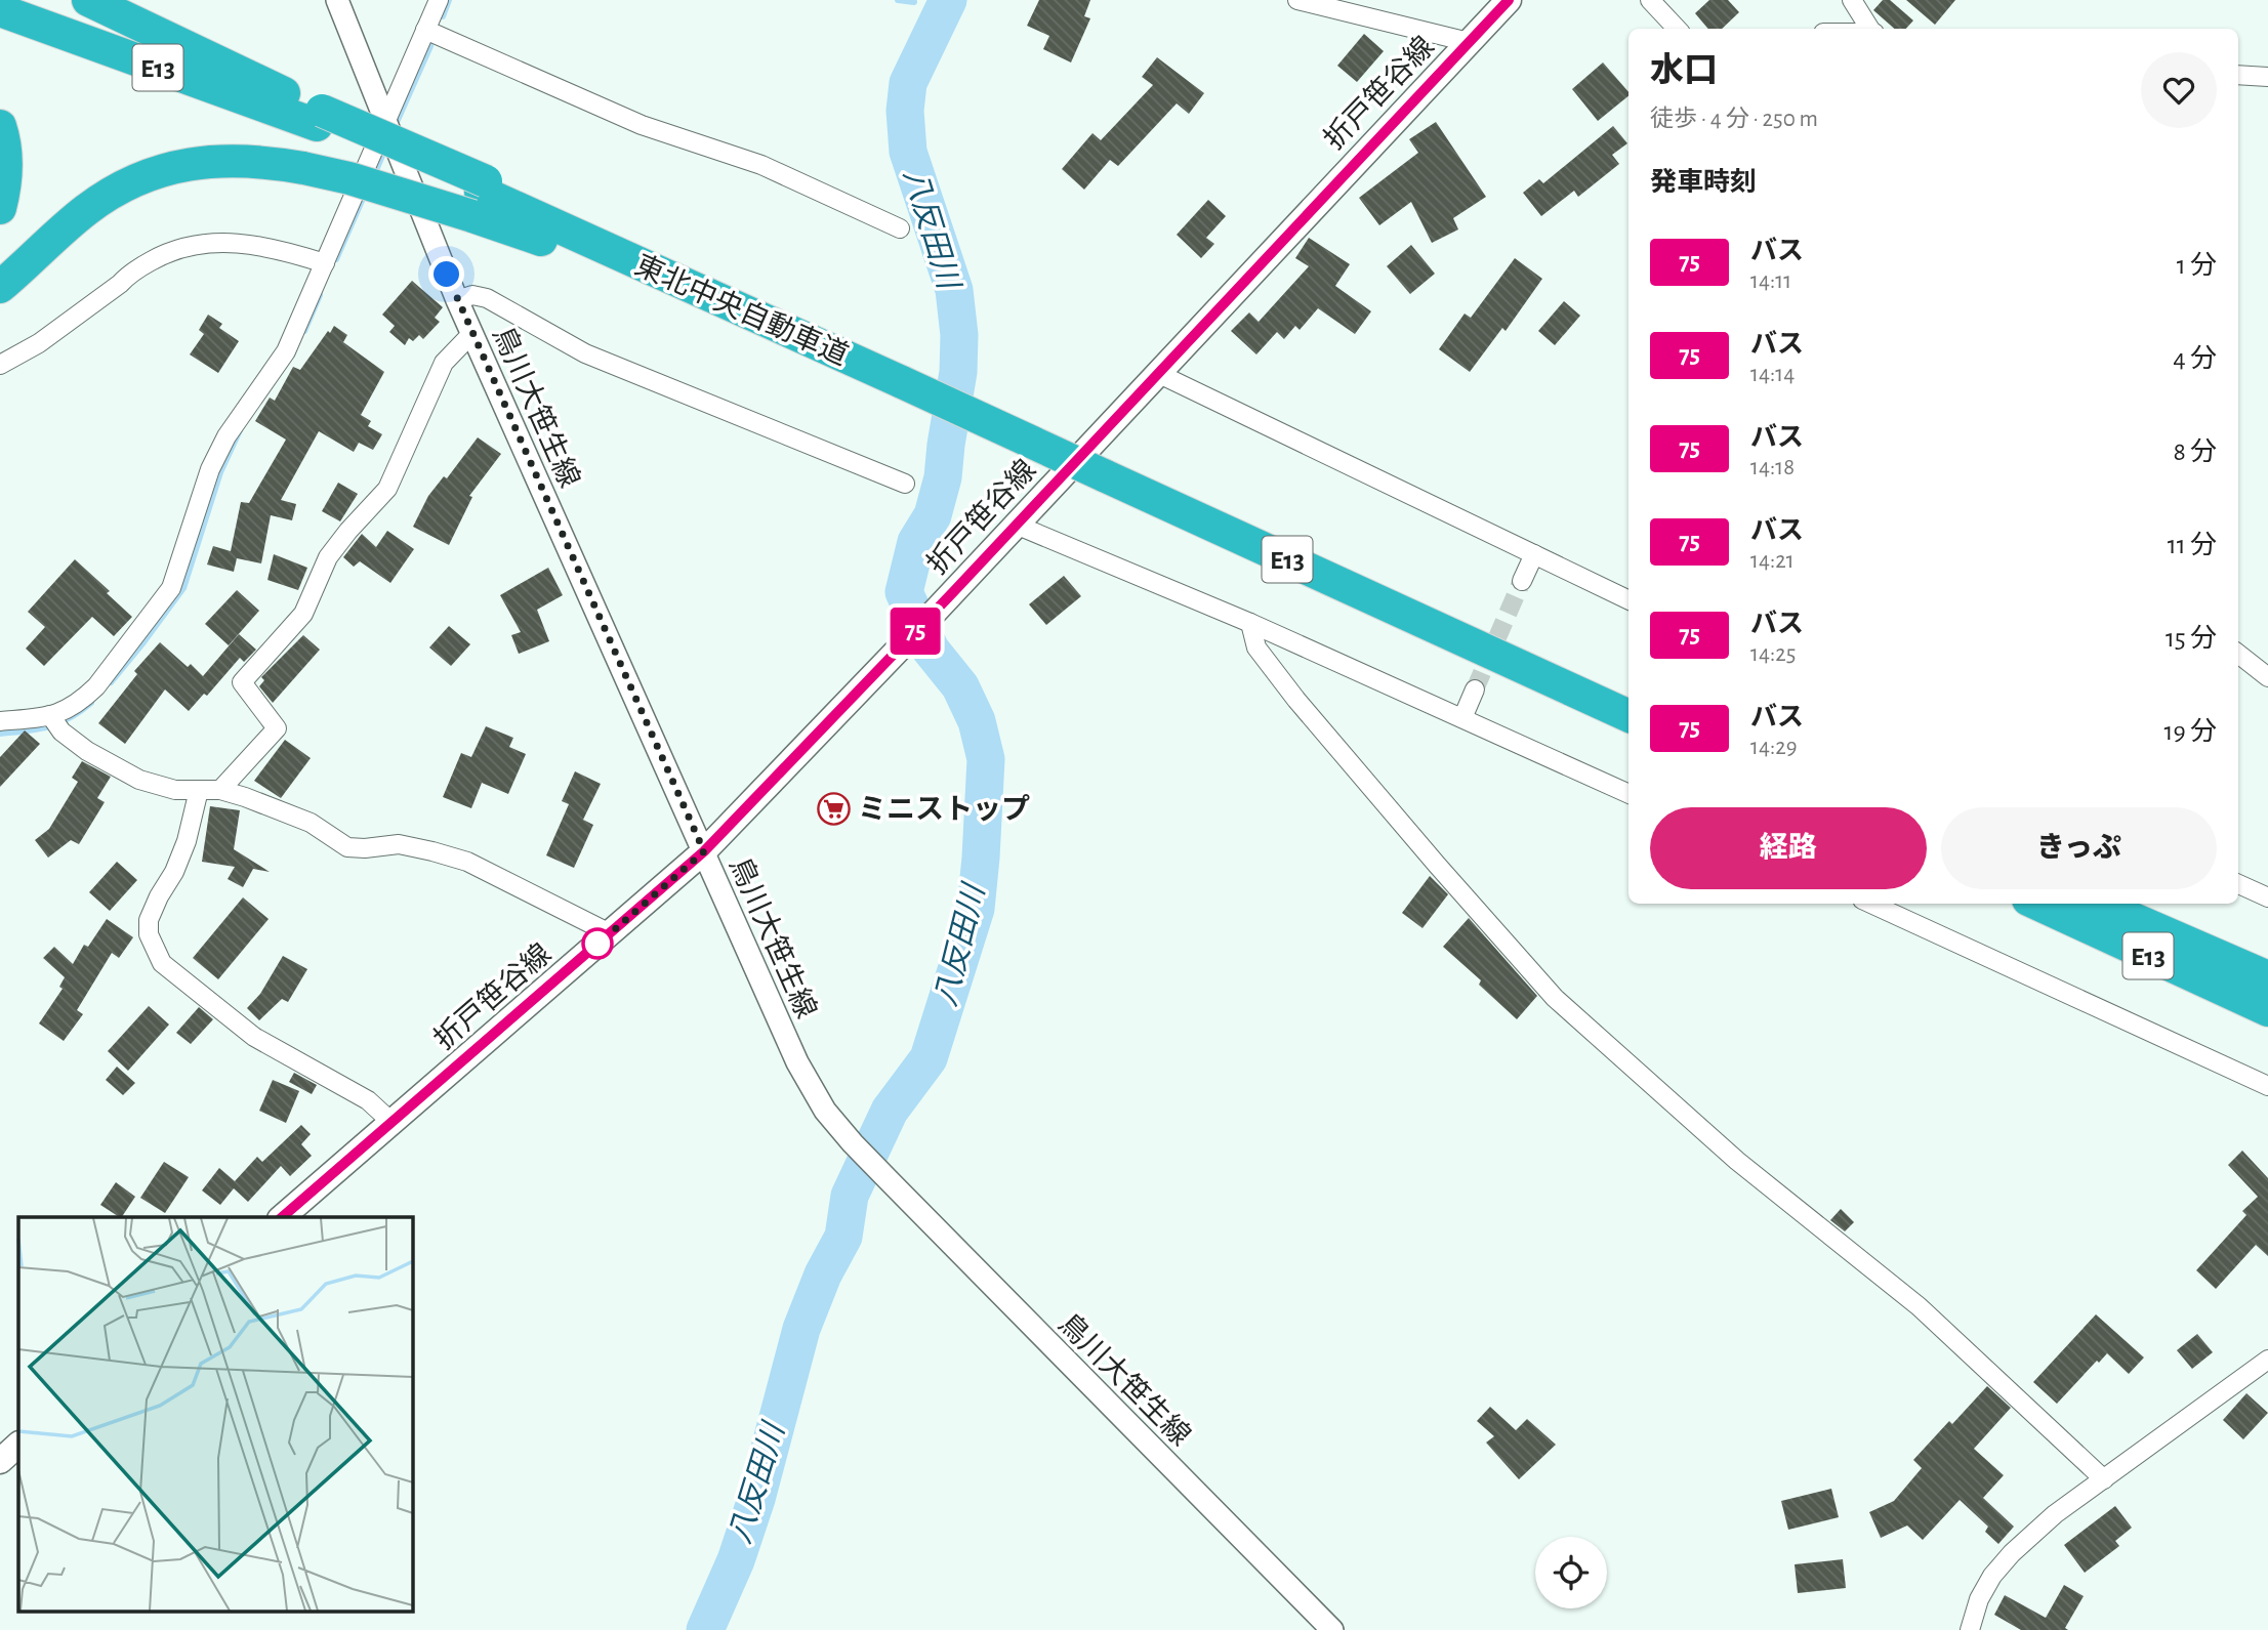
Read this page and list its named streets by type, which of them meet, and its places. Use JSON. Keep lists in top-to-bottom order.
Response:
{
  "streets": {
    "highway": ["E13", "東北中央自動車道"],
    "main road": ["折戸笹谷線"],
    "street": ["鳥川大笹生線"]
  },
  "crossings": [
    ["E13", "東北中央自動車道"],
    ["折戸笹谷線", "鳥川大笹生線"]
  ],
  "water": ["八反田川"],
  "places": {
    "supermarket": ["ミニストップ"]
  },
  "lines": ["bus line 75"],
  "page": {
    "on_map": "75",
    "heading": [
      ["水口", "徒歩 · 4 分 · 250 m"],
      "発車時刻"
    ],
    "list": [
      {
        "mark": "75",
        "name": "バス",
        "note": "14:11",
        "value": "1 分"
      },
      {
        "mark": "75",
        "name": "バス",
        "note": "14:14",
        "value": "4 分"
      },
      {
        "mark": "75",
        "name": "バス",
        "note": "14:18",
        "value": "8 分"
      },
      {
        "mark": "75",
        "name": "バス",
        "note": "14:21",
        "value": "11 分"
      },
      {
        "mark": "75",
        "name": "バス",
        "note": "14:25",
        "value": "15 分"
      },
      {
        "mark": "75",
        "name": "バス",
        "note": "14:29",
        "value": "19 分"
      }
    ],
    "buttons": ["経路", "きっぷ"]
  }
}
